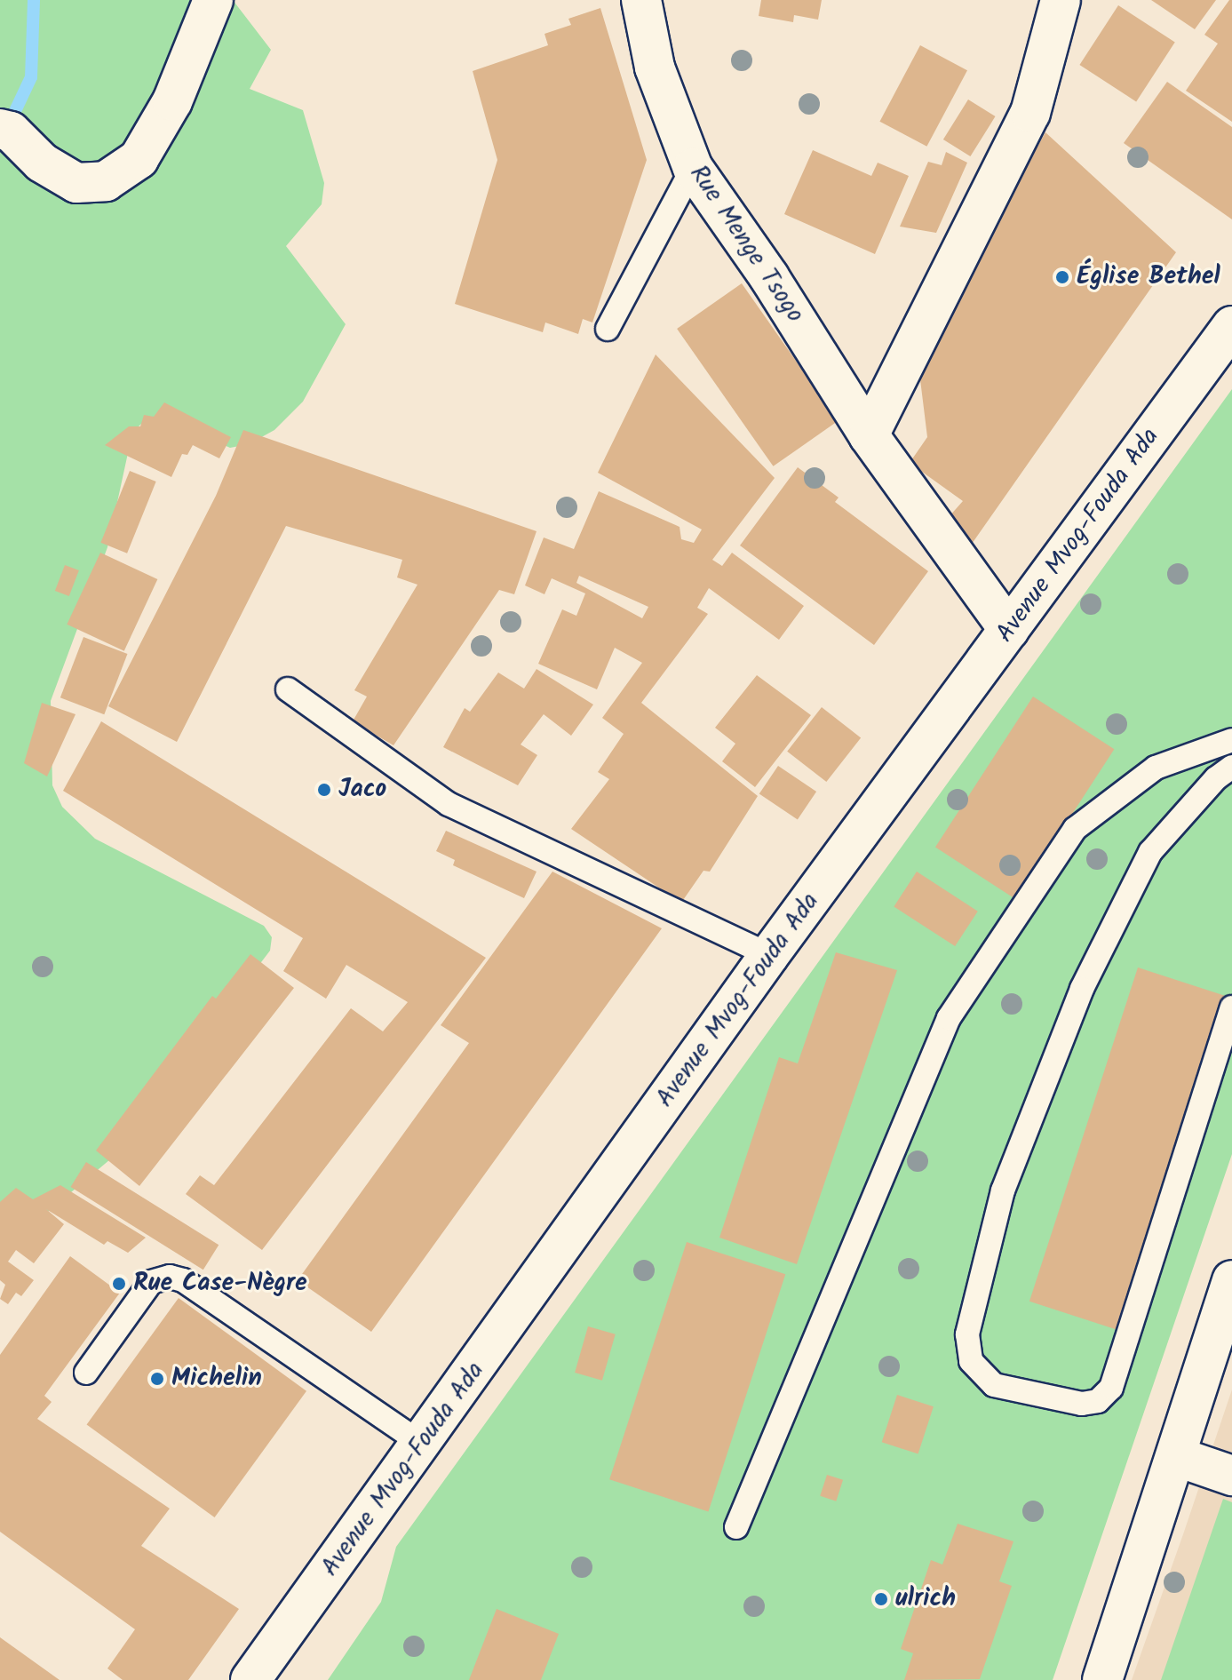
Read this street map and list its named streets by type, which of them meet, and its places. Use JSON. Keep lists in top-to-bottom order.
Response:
{
  "streets": {
    "main road": ["Rue Menge Tsogo", "Avenue Mvog-Fouda Ada"]
  },
  "crossings": [
    ["Rue Menge Tsogo", "Avenue Mvog-Fouda Ada"]
  ],
  "places": [
    "Église Bethel",
    "Jaco",
    "Rue Case-Nègre",
    "Michelin",
    "ulrich"
  ]
}
